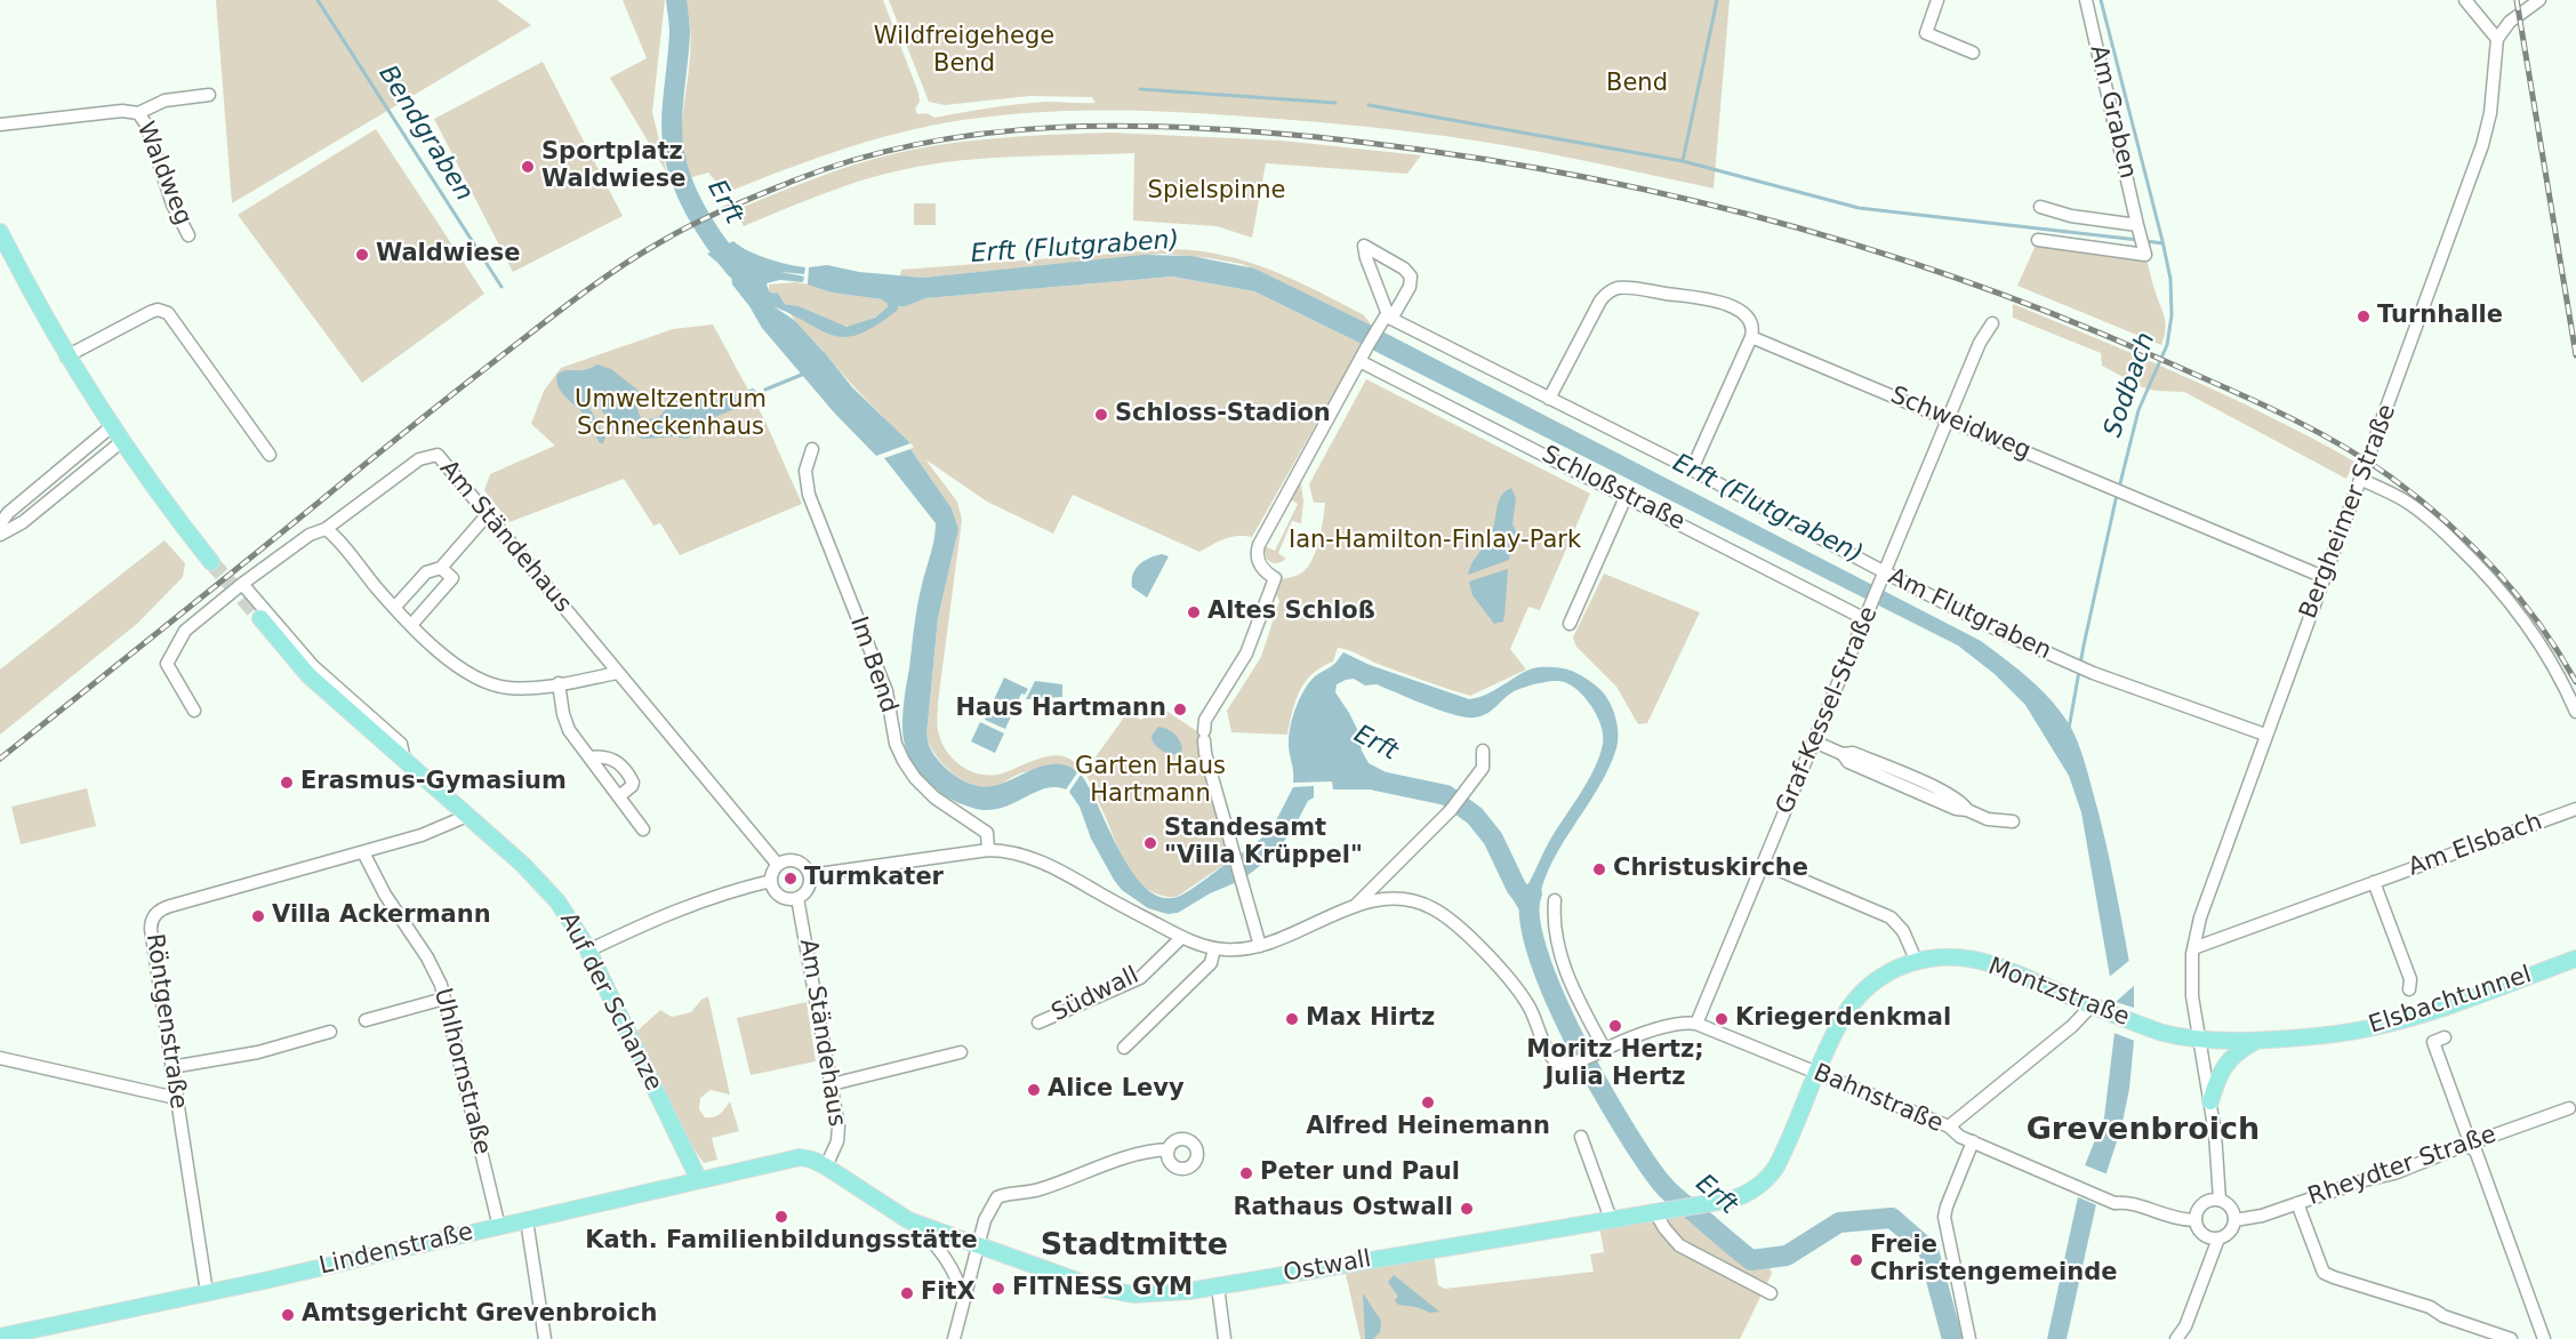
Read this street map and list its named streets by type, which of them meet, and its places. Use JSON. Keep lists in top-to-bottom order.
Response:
{
  "streets": {
    "main road": [
      "Montzstraße",
      "Elsbachtunnel",
      "Auf der Schanze",
      "Lindenstraße",
      "Ostwall"
    ],
    "street": [
      "Am Graben",
      "Waldweg",
      "Schweidweg",
      "Schloßstraße",
      "Bergheimer Straße",
      "Am Ständehaus",
      "Am Flutgraben",
      "Im Bend",
      "Graf-Kessel-Straße",
      "Am Elsbach",
      "Südwall",
      "Röntgenstraße",
      "Uhlhornstraße",
      "Bahnstraße",
      "Rheydter Straße"
    ]
  },
  "crossings": [
    ["Schweidweg", "Bergheimer Straße"],
    ["Schweidweg", "Graf-Kessel-Straße"],
    ["Schloßstraße", "Graf-Kessel-Straße"],
    ["Bergheimer Straße", "Am Flutgraben"],
    ["Bergheimer Straße", "Am Elsbach"],
    ["Bergheimer Straße", "Montzstraße"],
    ["Bergheimer Straße", "Elsbachtunnel"],
    ["Bergheimer Straße", "Bahnstraße"],
    ["Bergheimer Straße", "Rheydter Straße"],
    ["Am Ständehaus", "Auf der Schanze"],
    ["Am Ständehaus", "Ostwall"],
    ["Am Flutgraben", "Graf-Kessel-Straße"],
    ["Graf-Kessel-Straße", "Bahnstraße"],
    ["Montzstraße", "Elsbachtunnel"],
    ["Montzstraße", "Bahnstraße"],
    ["Montzstraße", "Ostwall"],
    ["Auf der Schanze", "Röntgenstraße"],
    ["Auf der Schanze", "Lindenstraße"],
    ["Röntgenstraße", "Uhlhornstraße"],
    ["Röntgenstraße", "Lindenstraße"],
    ["Uhlhornstraße", "Lindenstraße"],
    ["Bahnstraße", "Rheydter Straße"],
    ["Bahnstraße", "Ostwall"],
    ["Lindenstraße", "Ostwall"]
  ],
  "districts": ["Grevenbroich", "Stadtmitte"],
  "water": [
    "Bendgraben",
    "Erft",
    "Erft (Flutgraben)",
    "Sodbach"
  ],
  "parks": [
    "Wildfreigehege Bend",
    "Bend",
    "Spielspinne",
    "Umweltzentrum Schneckenhaus",
    "Ian-Hamilton-Finlay-Park",
    "Garten Haus Hartmann"
  ],
  "places": [
    "Sportplatz Waldwiese",
    "Waldwiese",
    "Turnhalle",
    "Schloss-Stadion",
    "Altes Schloß",
    "Haus Hartmann",
    "Erasmus-Gymasium",
    "Standesamt \"Villa Krüppel\"",
    "Christuskirche",
    "Turmkater",
    "Villa Ackermann",
    "Max Hirtz",
    "Kriegerdenkmal",
    "Moritz Hertz; Julia Hertz",
    "Alice Levy",
    "Alfred Heinemann",
    "Peter und Paul",
    "Rathaus Ostwall",
    "Kath. Familienbildungsstätte",
    "Freie Christengemeinde",
    "FITNESS GYM",
    "FitX",
    "Amtsgericht Grevenbroich"
  ]
}
